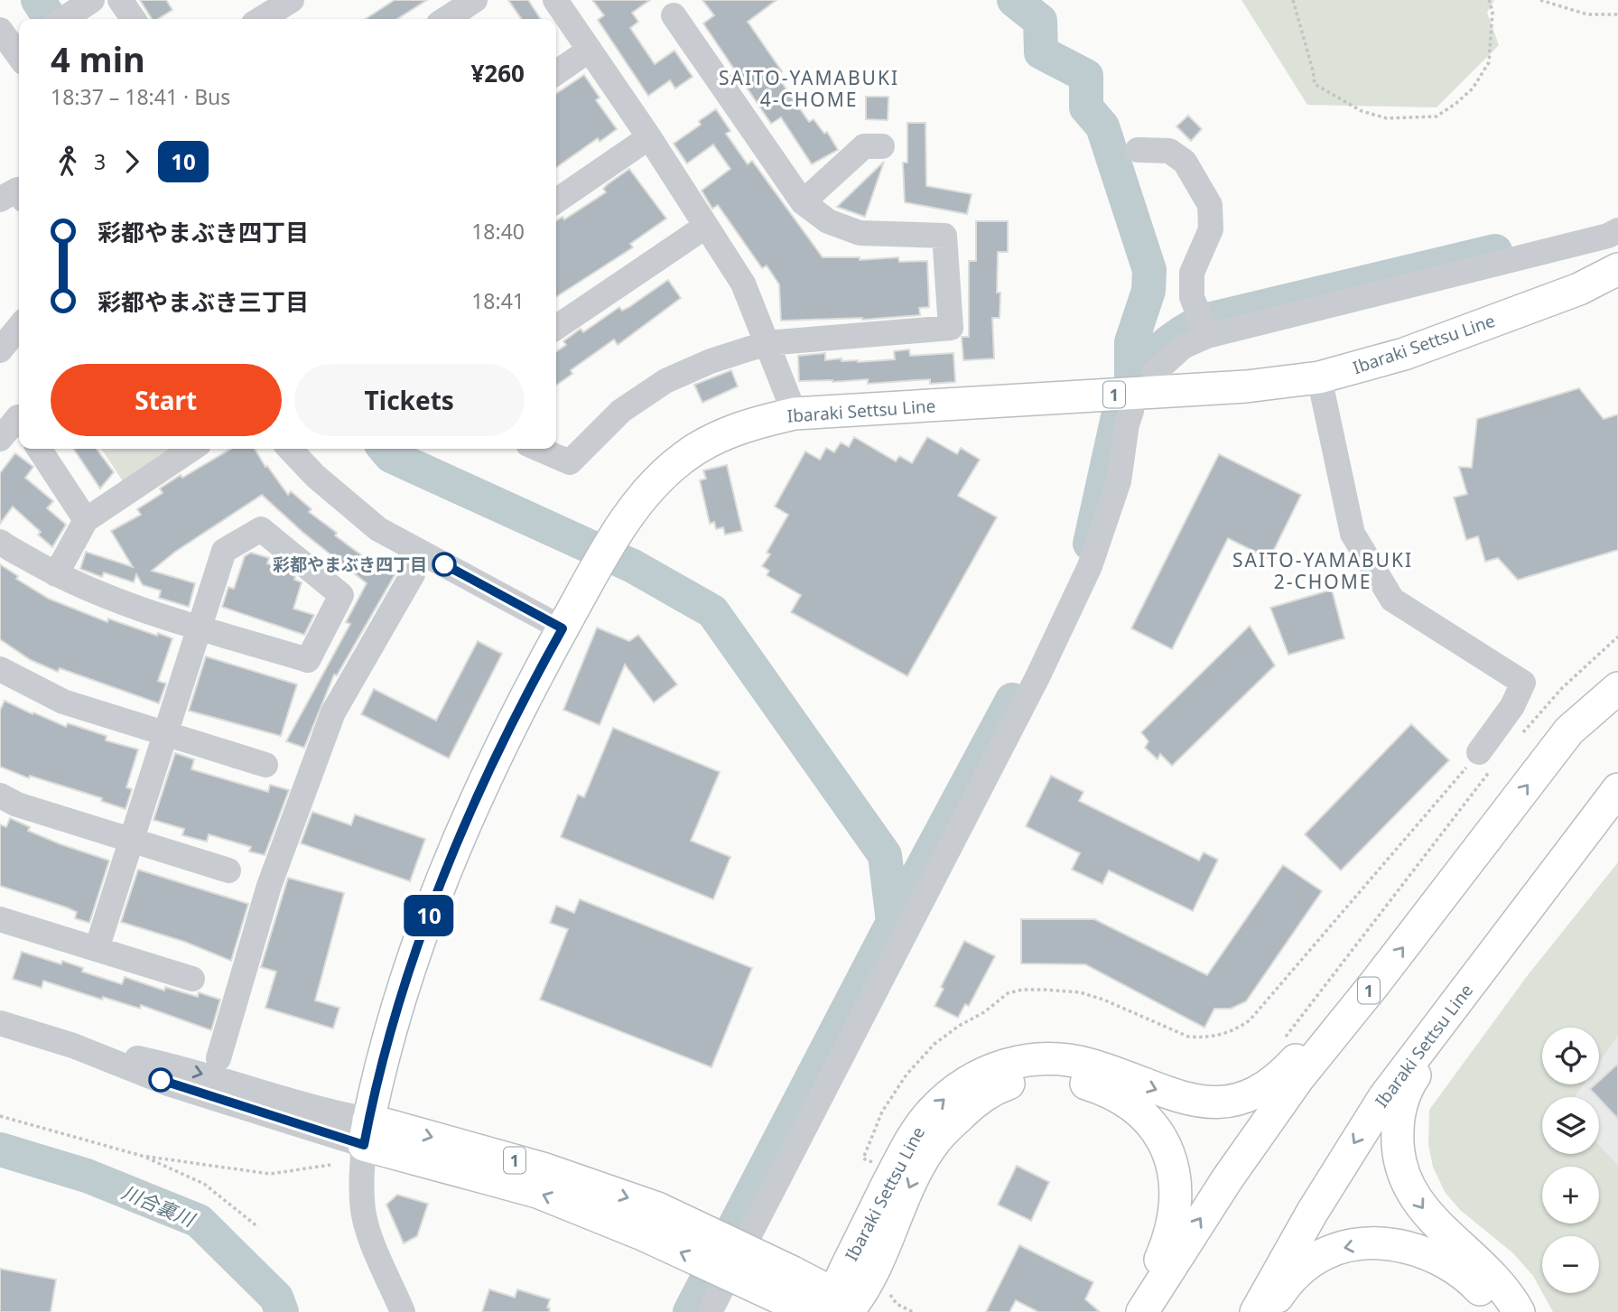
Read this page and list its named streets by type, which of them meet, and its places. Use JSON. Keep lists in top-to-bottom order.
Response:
{
  "streets": {
    "main road": ["Ibaraki Settsu Line", "1"]
  },
  "crossings": [
    ["Ibaraki Settsu Line", "1"]
  ],
  "districts": ["SAITO-YAMABUKI 4-CHOME", "SAITO-YAMABUKI 2-CHOME"],
  "water": ["川合裏川"],
  "places": ["彩都やまぶき四丁目"],
  "lines": ["bus line 10"],
  "page": {
    "on_map": "10",
    "heading": ["4 min", "18:37 – 18:41 · Bus", "¥260"],
    "legs": ["3", "10"],
    "list": [
      {
        "name": "彩都やまぶき四丁目",
        "value": "18:40"
      },
      {
        "name": "彩都やまぶき三丁目",
        "value": "18:41"
      }
    ],
    "buttons": ["Start", "Tickets"],
    "map_buttons": ["+", "−"]
  }
}
